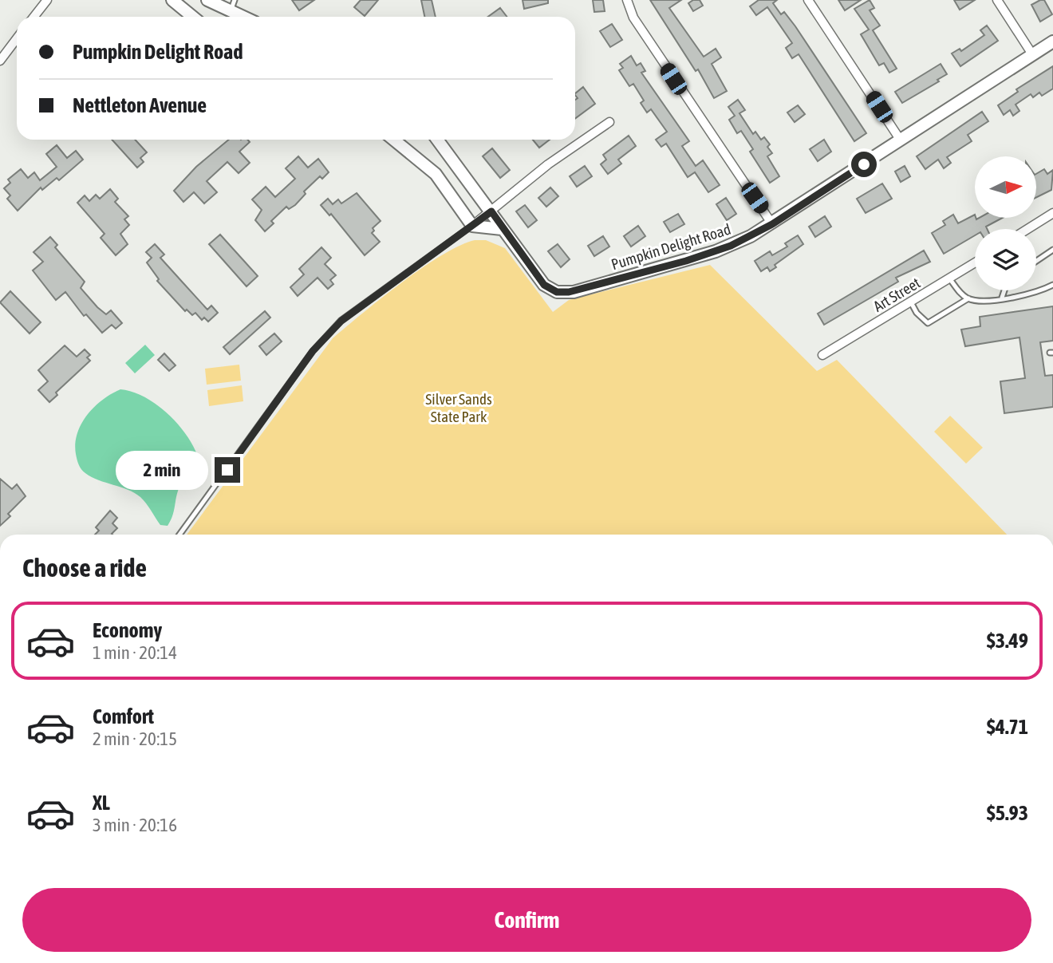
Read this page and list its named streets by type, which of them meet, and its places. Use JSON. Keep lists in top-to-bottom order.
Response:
{
  "streets": {
    "street": ["Pumpkin Delight Road", "Art Street"]
  },
  "parks": ["Silver Sands State Park"],
  "north": "right",
  "page": {
    "banner": ["Pumpkin Delight Road", "Nettleton Avenue"],
    "bubble": "2 min",
    "heading": "Choose a ride",
    "list": [
      {
        "name": "Economy",
        "note": "1 min · 20:14",
        "value": "$3.49"
      },
      {
        "name": "Comfort",
        "note": "2 min · 20:15",
        "value": "$4.71"
      },
      {
        "name": "XL",
        "note": "3 min · 20:16",
        "value": "$5.93"
      }
    ],
    "buttons": "Confirm"
  }
}
